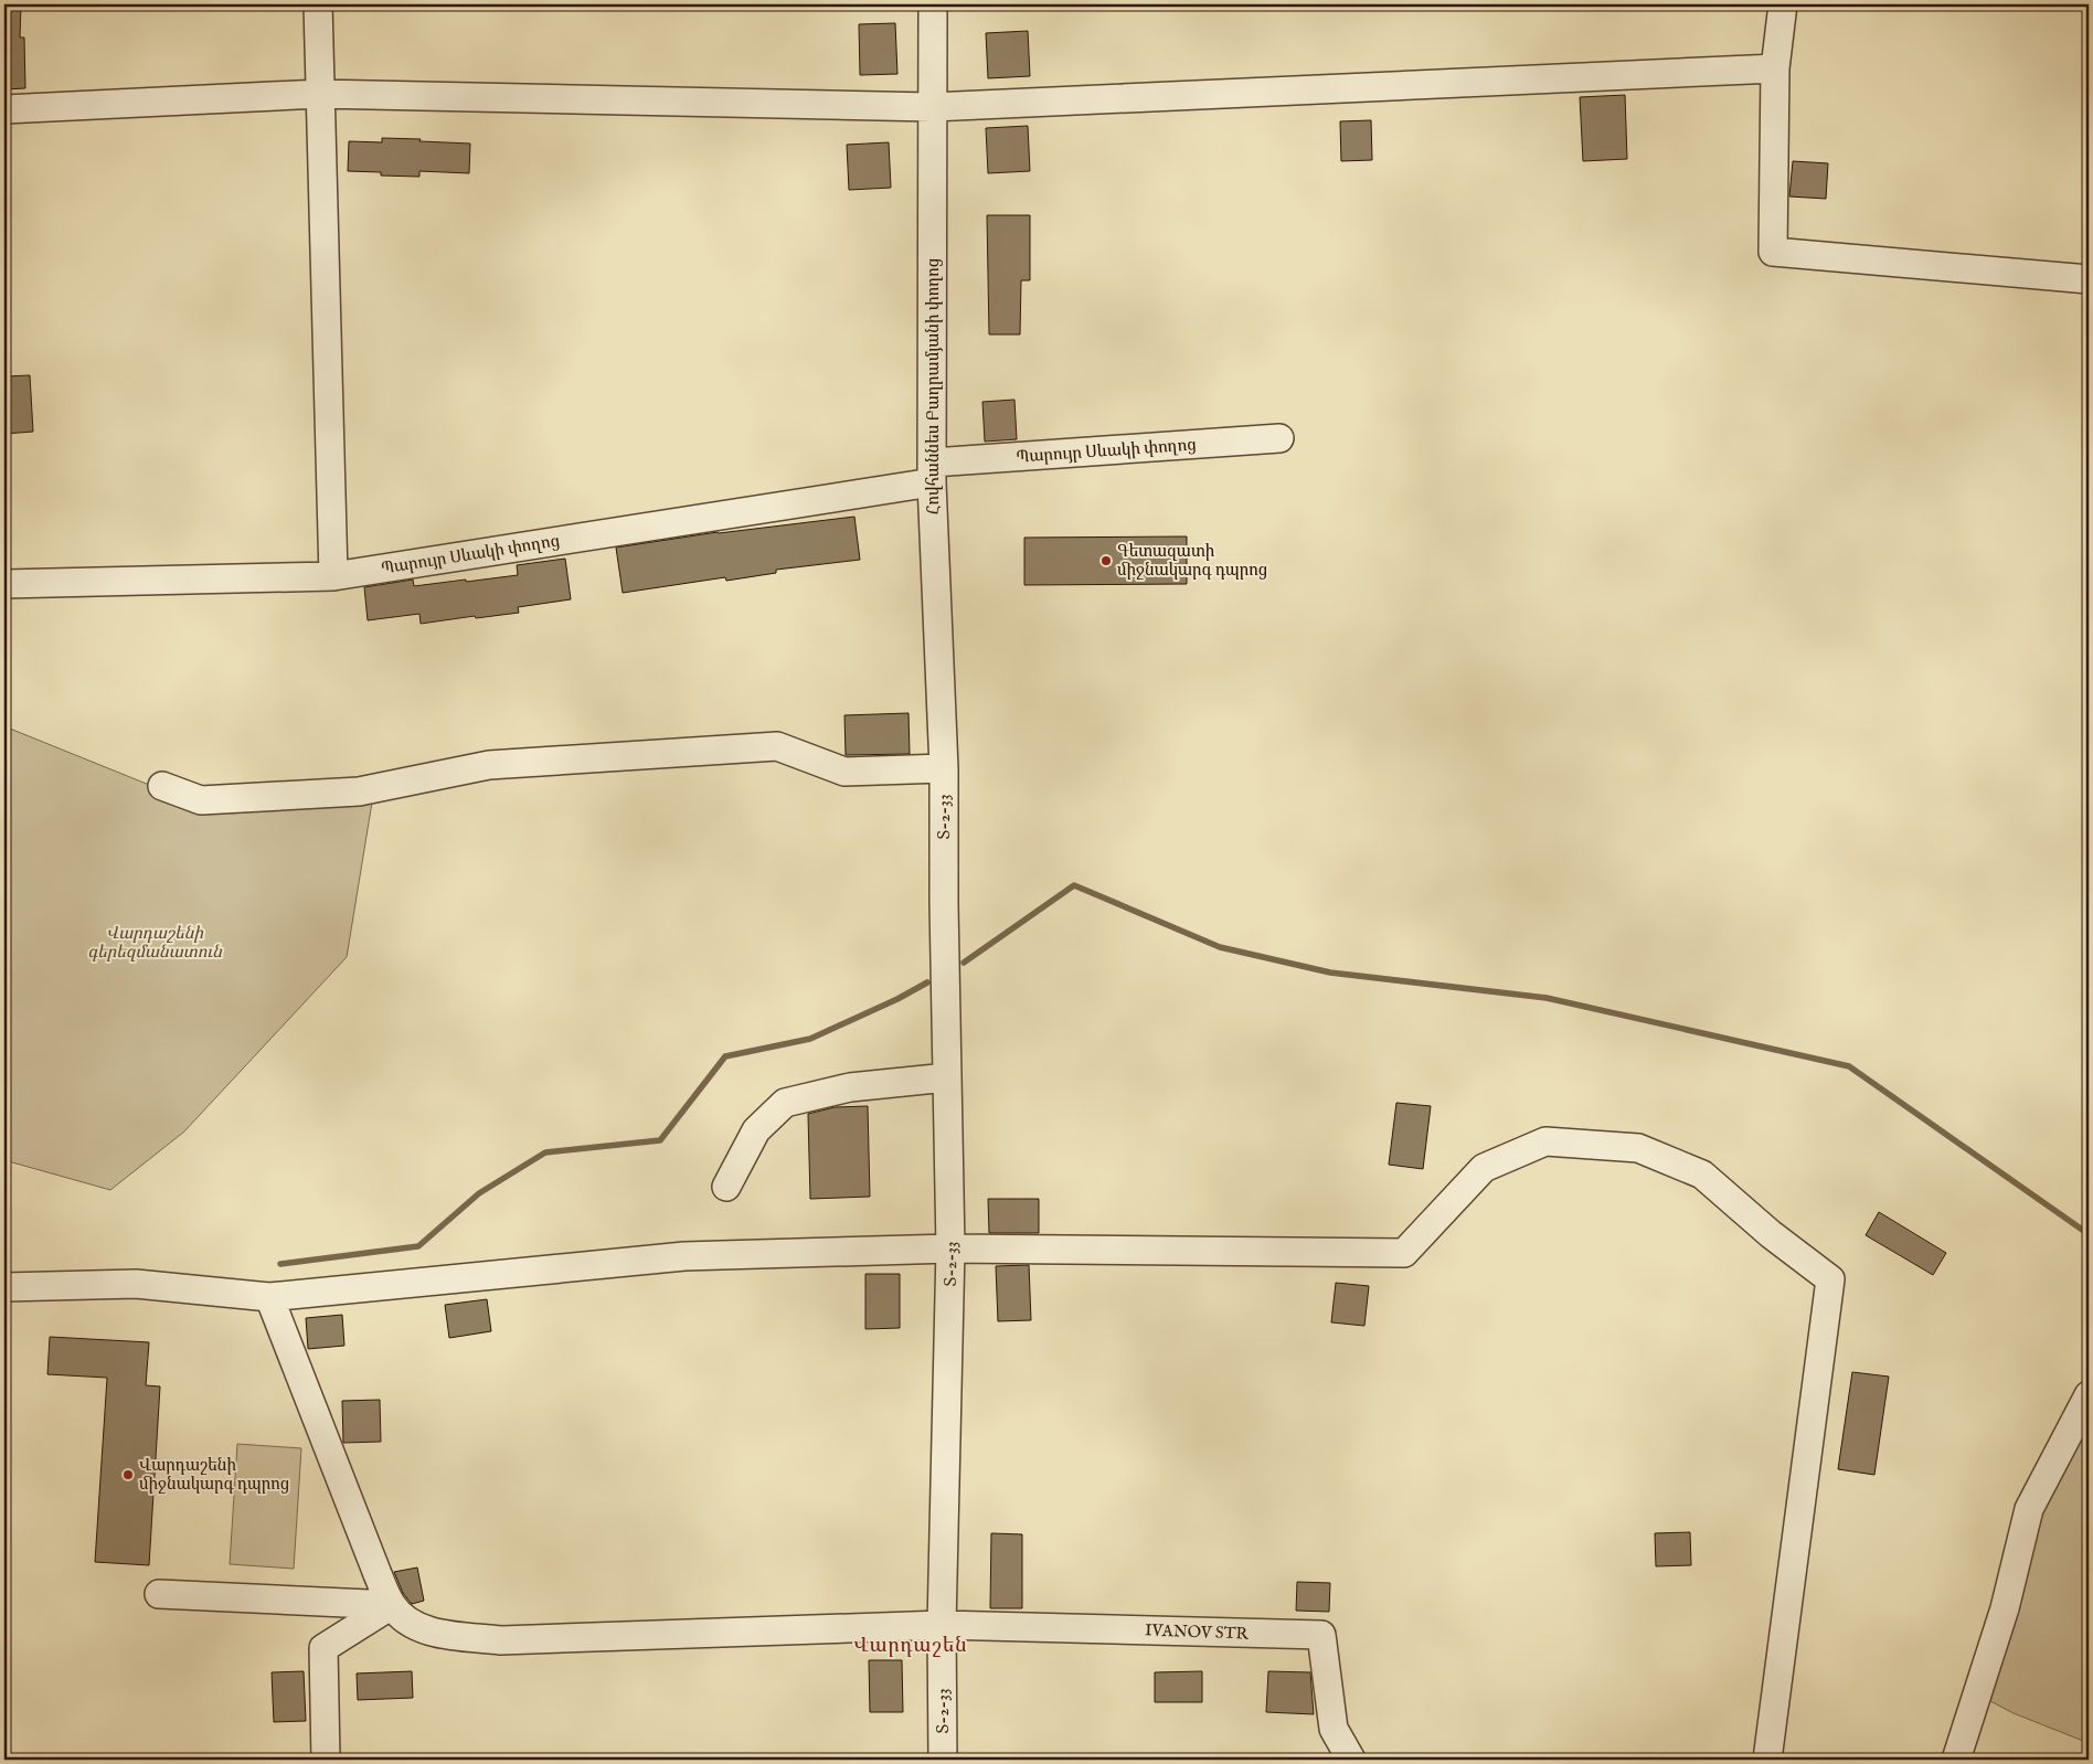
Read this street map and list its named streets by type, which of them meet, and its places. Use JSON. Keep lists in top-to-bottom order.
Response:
{
  "streets": {
    "street": [
      "Հովհաննես Բաղրամյանի փողոց",
      "Պարույր Սևակի փողոց",
      "Տ-2-33",
      "IVANOV STR"
    ]
  },
  "crossings": [
    ["Հովհաննես Բաղրամյանի փողոց", "Պարույր Սևակի փողոց"],
    ["Հովհաննես Բաղրամյանի փողոց", "Տ-2-33"],
    ["Տ-2-33", "IVANOV STR"]
  ],
  "districts": ["Վարդաշեն"],
  "parks": ["Վարդաշենի գերեզմանատուն"],
  "places": ["Գետազատի միջնակարգ դպրոց", "Վարդաշենի միջնակարգ դպրոց"]
}
